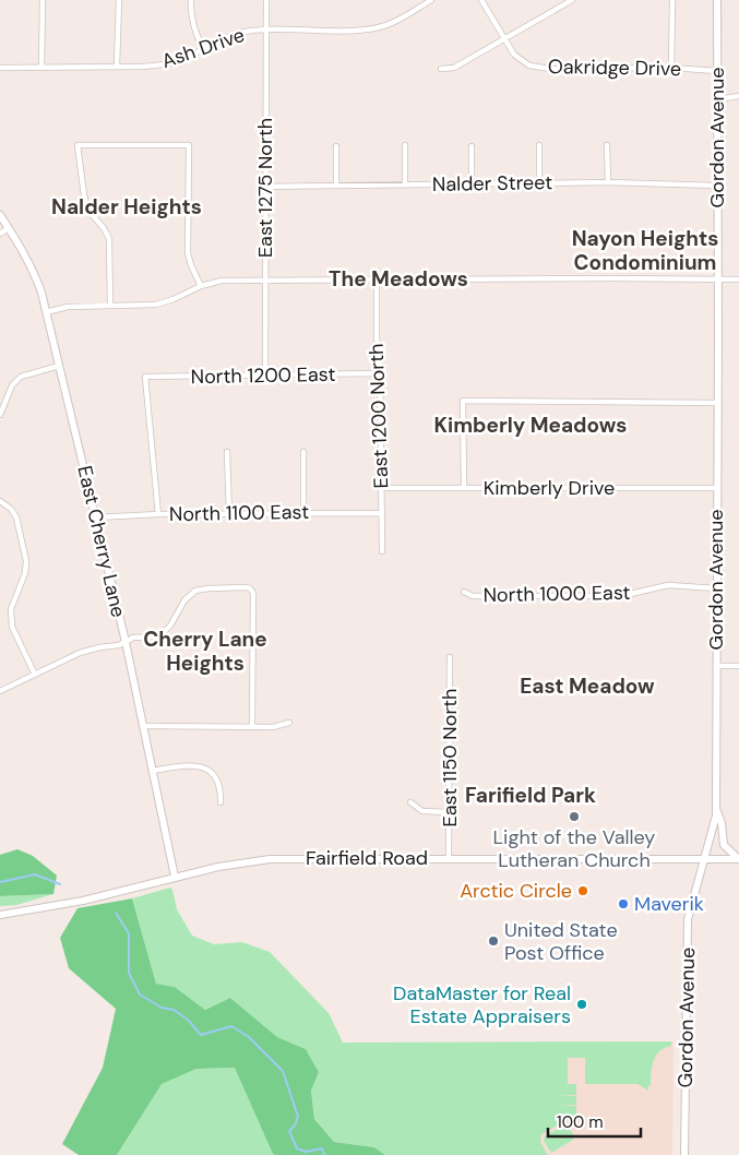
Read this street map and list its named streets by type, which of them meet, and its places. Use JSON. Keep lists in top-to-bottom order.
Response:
{
  "streets": {
    "main road": ["Gordon Avenue", "East Cherry Lane", "Fairfield Road"],
    "street": [
      "Ash Drive",
      "Oakridge Drive",
      "Nalder Street",
      "East 1275 North",
      "North 1200 East",
      "East 1200 North",
      "Kimberly Drive",
      "North 1100 East",
      "North 1000 East",
      "East 1150 North"
    ]
  },
  "crossings": [
    ["Ash Drive", "East 1275 North"],
    ["Oakridge Drive", "Gordon Avenue"],
    ["Gordon Avenue", "Nalder Street"],
    ["Gordon Avenue", "Kimberly Drive"],
    ["Gordon Avenue", "North 1000 East"],
    ["Gordon Avenue", "Fairfield Road"],
    ["Nalder Street", "East 1275 North"],
    ["East 1275 North", "North 1200 East"],
    ["North 1200 East", "East 1200 North"],
    ["North 1200 East", "North 1100 East"],
    ["East 1200 North", "Kimberly Drive"],
    ["East 1200 North", "North 1100 East"],
    ["North 1100 East", "East Cherry Lane"],
    ["East Cherry Lane", "Fairfield Road"],
    ["East 1150 North", "Fairfield Road"]
  ],
  "districts": [
    "Nalder Heights",
    "Nayon Heights Condominium",
    "The Meadows",
    "Kimberly Meadows",
    "Cherry Lane Heights",
    "East Meadow",
    "Farifield Park"
  ],
  "places": [
    "Light of the Valley Lutheran Church",
    "Arctic Circle",
    "Maverik",
    "United State Post Office",
    "DataMaster for Real Estate Appraisers"
  ],
  "scale_bar": "100 m"
}
